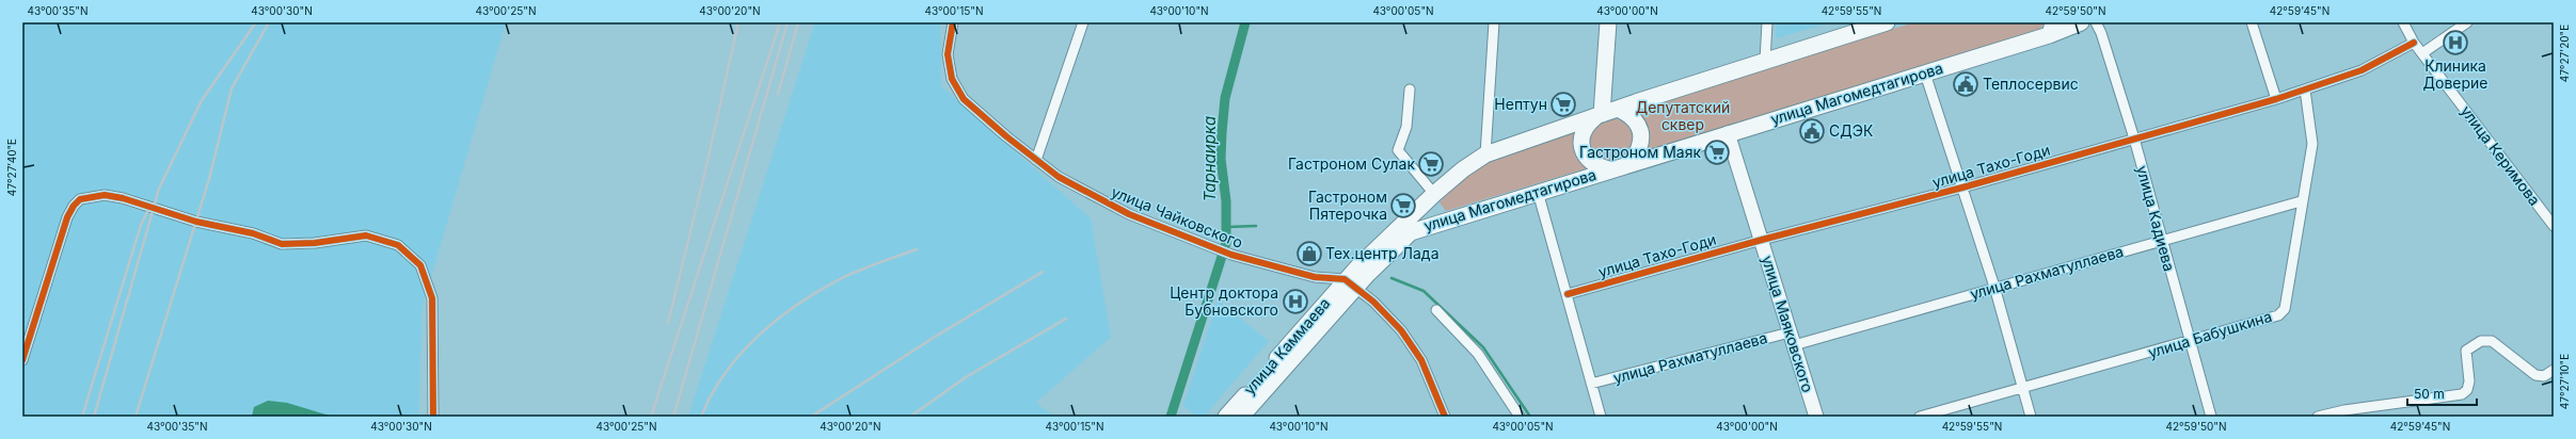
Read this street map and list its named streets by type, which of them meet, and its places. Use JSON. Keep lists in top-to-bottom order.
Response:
{
  "streets": {
    "main road": ["улица Магомедтагирова", "улица Каммаева"],
    "street": [
      "улица Керимова",
      "улица Тахо-Годи",
      "улица Чайковского",
      "улица Кадиева",
      "улица Рахматуллаева",
      "улица Маяковского",
      "улица Бабушкина"
    ]
  },
  "crossings": [
    ["улица Магомедтагирова", "улица Маяковского"],
    ["улица Магомедтагирова", "улица Каммаева"],
    ["улица Керимова", "улица Тахо-Годи"],
    ["улица Тахо-Годи", "улица Кадиева"],
    ["улица Тахо-Годи", "улица Маяковского"],
    ["улица Тахо-Годи", "улица Бабушкина"],
    ["улица Чайковского", "улица Каммаева"],
    ["улица Кадиева", "улица Рахматуллаева"],
    ["улица Кадиева", "улица Бабушкина"],
    ["улица Рахматуллаева", "улица Маяковского"],
    ["улица Рахматуллаева", "улица Бабушкина"]
  ],
  "water": ["Тарнаирка"],
  "parks": ["Депутатский сквер"],
  "places": {
    "hospital": ["Клиника Доверие", "Центр доктора Бубновского"],
    "public building": ["Теплосервис", "СДЭК"],
    "supermarket": [
      "Нептун",
      "Гастроном Маяк",
      "Гастроном Сулак",
      "Гастроном Пятерочка"
    ],
    "shop": ["Тех.центр Лада"]
  },
  "scale_bar": "50 m",
  "coordinates": [
    "43°00'35\"N",
    "43°00'30\"N",
    "43°00'25\"N",
    "43°00'20\"N",
    "43°00'15\"N",
    "43°00'10\"N",
    "43°00'05\"N",
    "43°00'00\"N",
    "42°59'55\"N",
    "42°59'50\"N",
    "42°59'45\"N",
    "47°27'20\"E",
    "47°27'40\"E",
    "47°27'10\"E"
  ]
}
